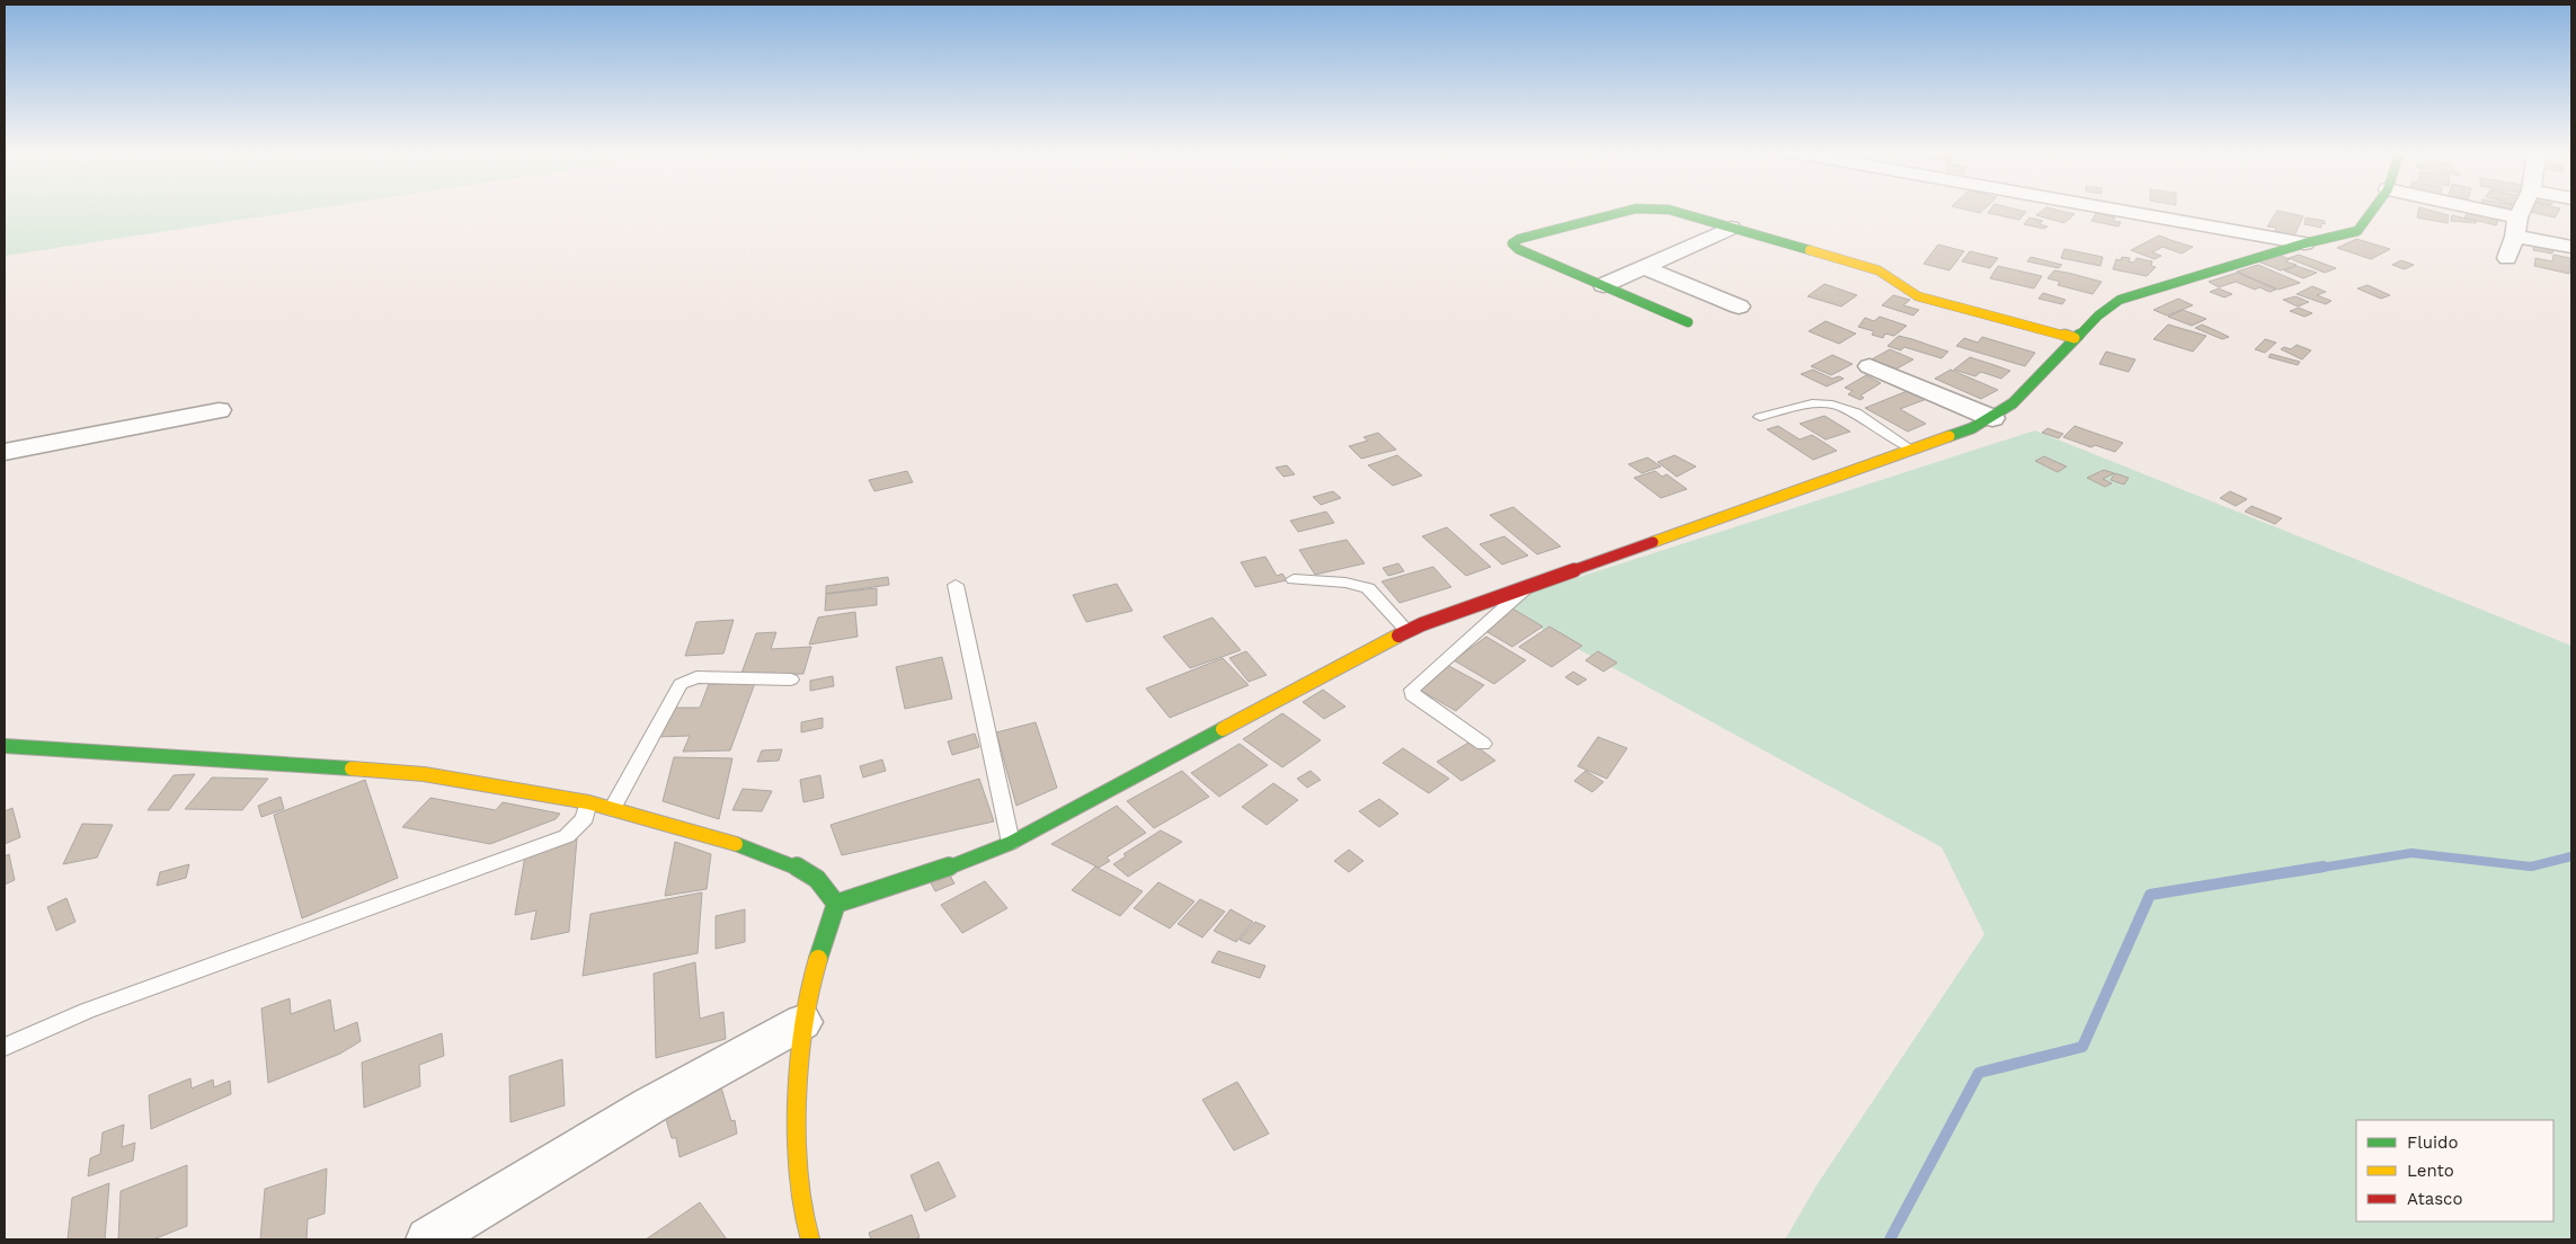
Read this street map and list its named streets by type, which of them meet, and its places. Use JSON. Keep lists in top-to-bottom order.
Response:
{
  "legend": ["Fluido", "Lento", "Atasco"]
}
